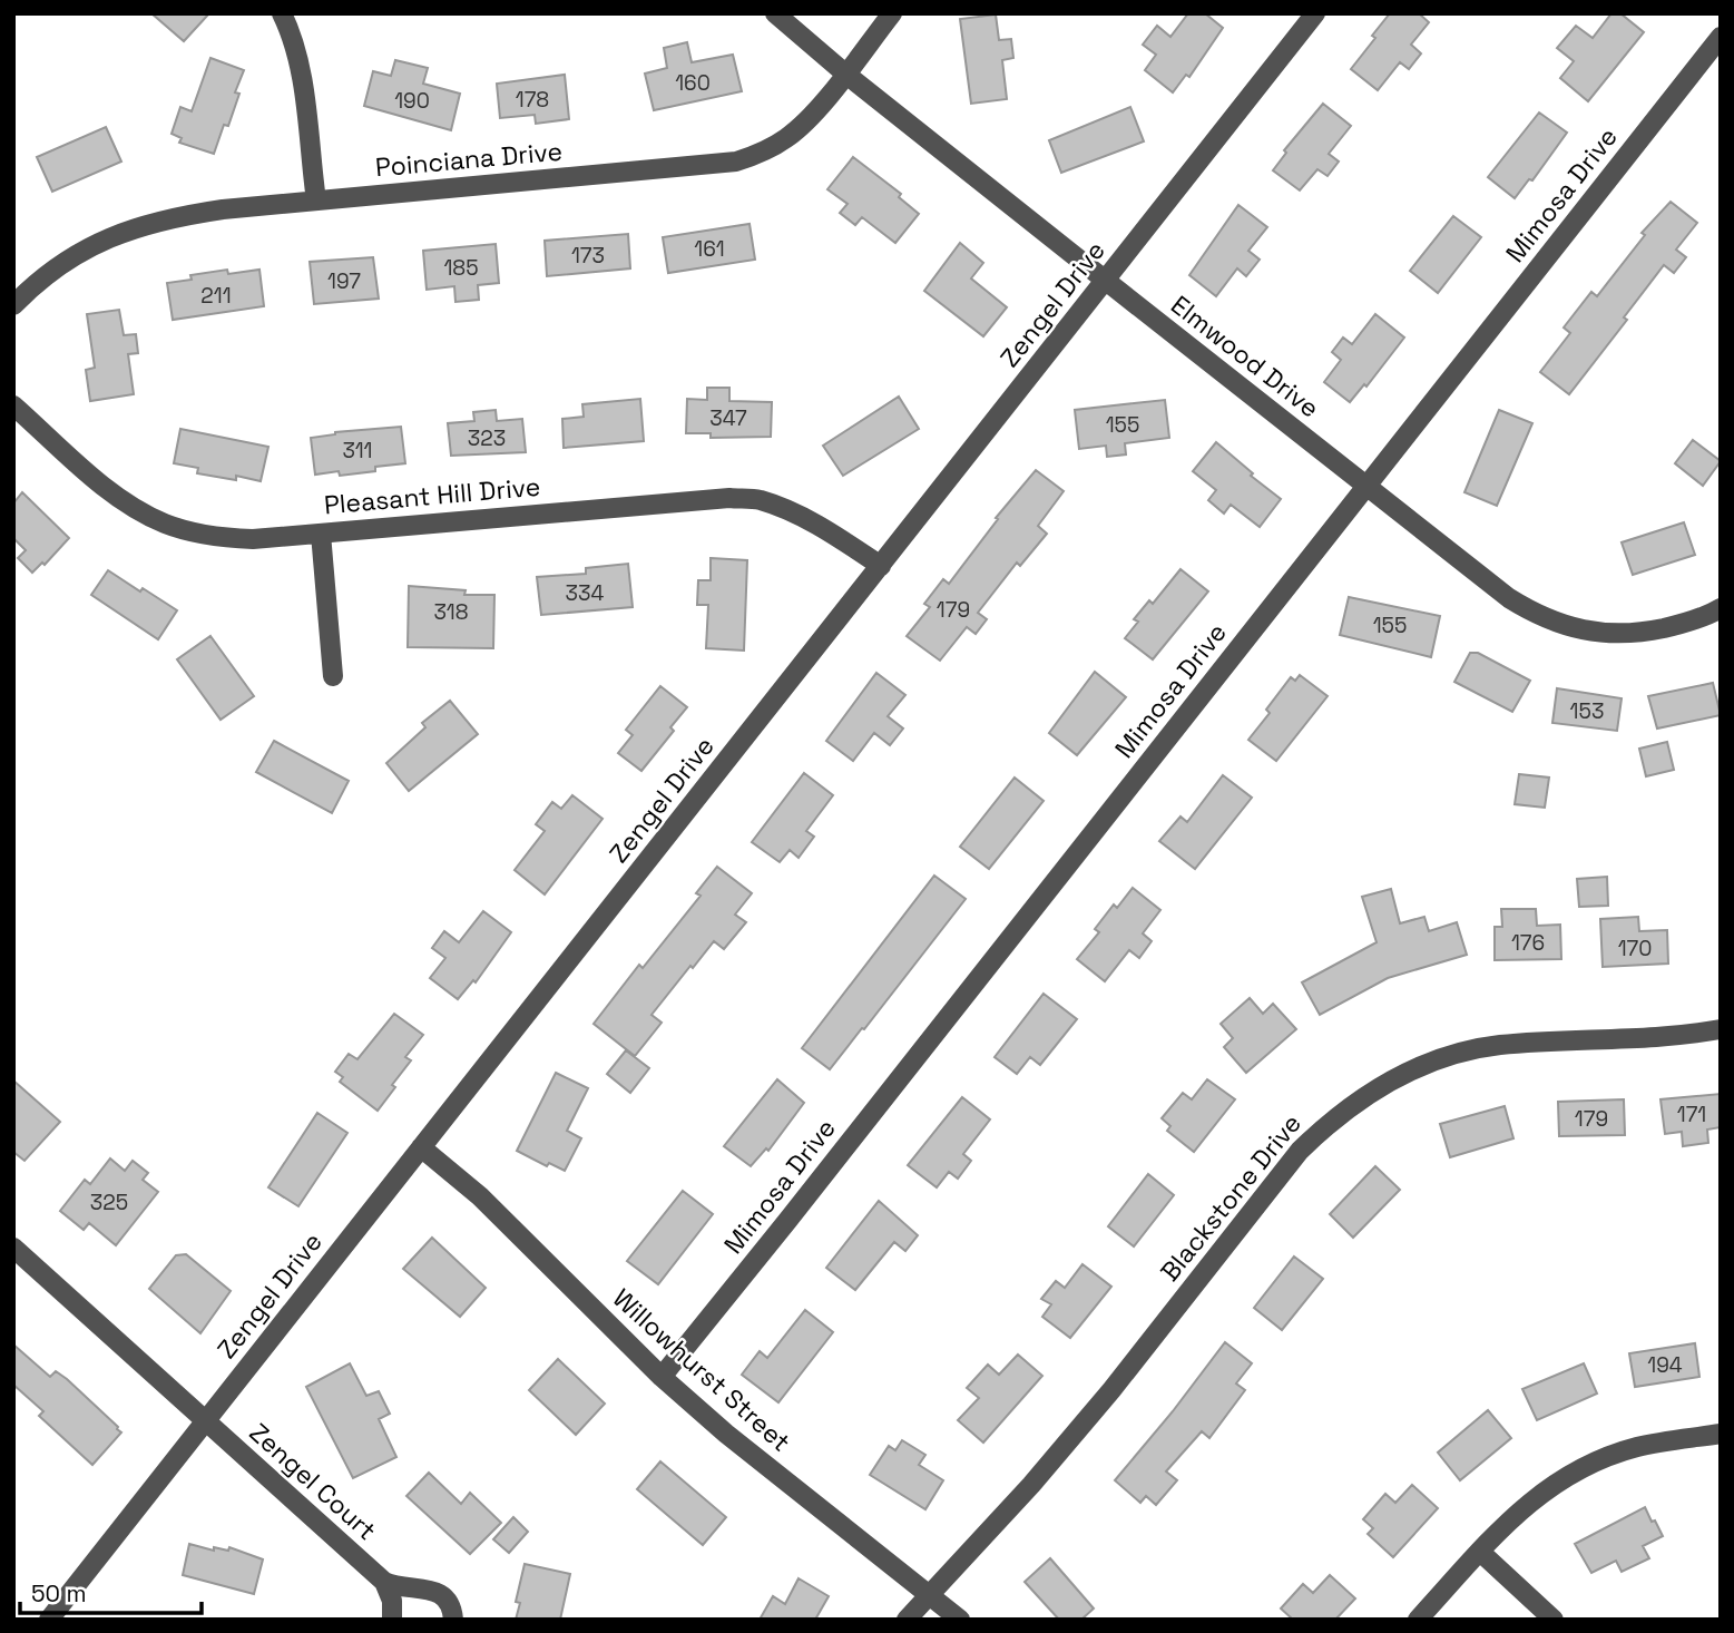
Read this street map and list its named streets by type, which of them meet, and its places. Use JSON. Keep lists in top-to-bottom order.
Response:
{
  "streets": {
    "street": [
      "Poinciana Drive",
      "Mimosa Drive",
      "Zengel Drive",
      "Elmwood Drive",
      "Pleasant Hill Drive",
      "Blackstone Drive",
      "Willowhurst Street",
      "Zengel Court"
    ]
  },
  "crossings": [
    ["Poinciana Drive", "Elmwood Drive"],
    ["Mimosa Drive", "Elmwood Drive"],
    ["Mimosa Drive", "Willowhurst Street"],
    ["Zengel Drive", "Elmwood Drive"],
    ["Zengel Drive", "Pleasant Hill Drive"],
    ["Zengel Drive", "Willowhurst Street"],
    ["Zengel Drive", "Zengel Court"],
    ["Blackstone Drive", "Willowhurst Street"]
  ],
  "house_numbers": [
    "160",
    "178",
    "190",
    "161",
    "173",
    "185",
    "197",
    "211",
    "347",
    "155",
    "323",
    "311",
    "334",
    "179",
    "318",
    "155",
    "153",
    "176",
    "170",
    "171",
    "179",
    "325",
    "194"
  ],
  "scale_bar": "50 m"
}
